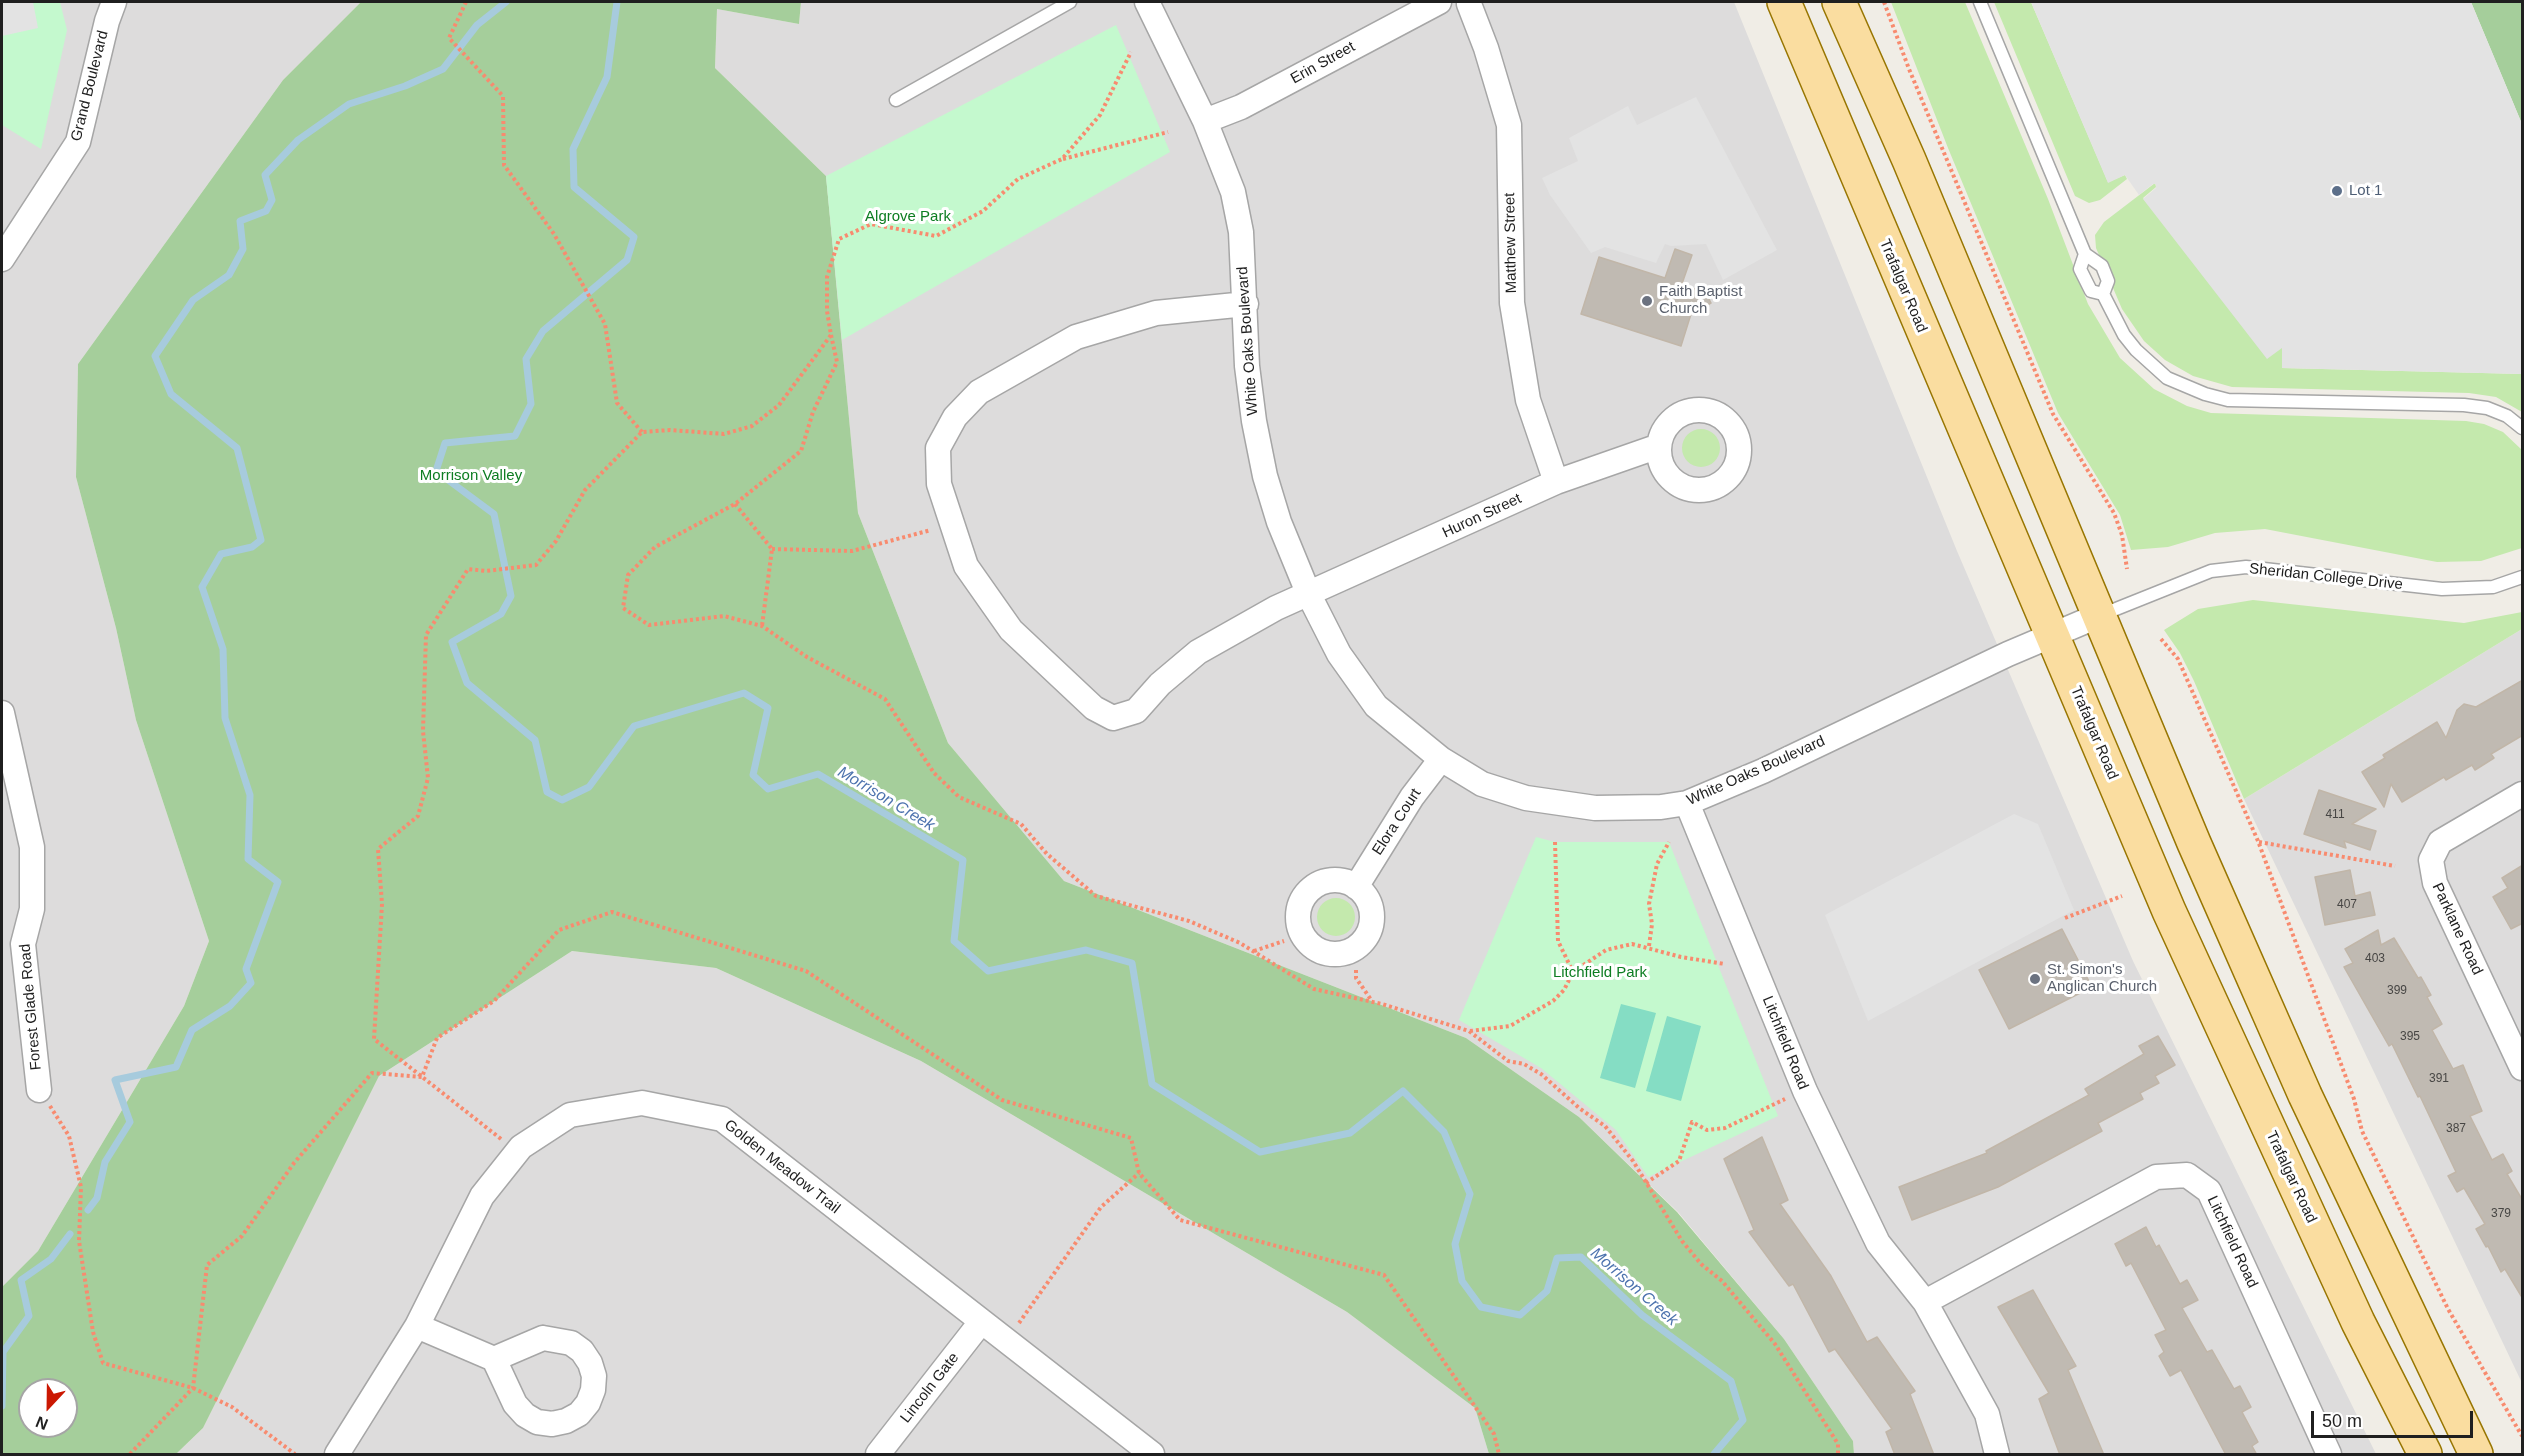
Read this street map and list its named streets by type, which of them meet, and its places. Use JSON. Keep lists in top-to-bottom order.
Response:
{
  "streets": {
    "main road": ["Trafalgar Road"],
    "street": [
      "Erin Street",
      "Grand Boulevard",
      "Matthew Street",
      "White Oaks Boulevard",
      "Huron Street",
      "Elora Court",
      "Parklane Road",
      "Forest Glade Road",
      "Litchfield Road",
      "Golden Meadow Trail",
      "Lincoln Gate"
    ],
    "lane": ["Sheridan College Drive"]
  },
  "crossings": [
    ["Erin Street", "White Oaks Boulevard"],
    ["Matthew Street", "Huron Street"],
    ["Trafalgar Road", "White Oaks Boulevard"],
    ["White Oaks Boulevard", "Huron Street"],
    ["White Oaks Boulevard", "Sheridan College Drive"],
    ["White Oaks Boulevard", "Elora Court"],
    ["White Oaks Boulevard", "Litchfield Road"],
    ["Golden Meadow Trail", "Lincoln Gate"]
  ],
  "water": ["Morrison Creek"],
  "parks": ["Algrove Park", "Morrison Valley", "Litchfield Park"],
  "places": ["Lot 1", "Faith Baptist Church", "St. Simon's Anglican Church"],
  "house_numbers": [
    "411",
    "407",
    "403",
    "399",
    "395",
    "391",
    "387",
    "379"
  ],
  "scale_bar": "50 m",
  "north": "bottom"
}
